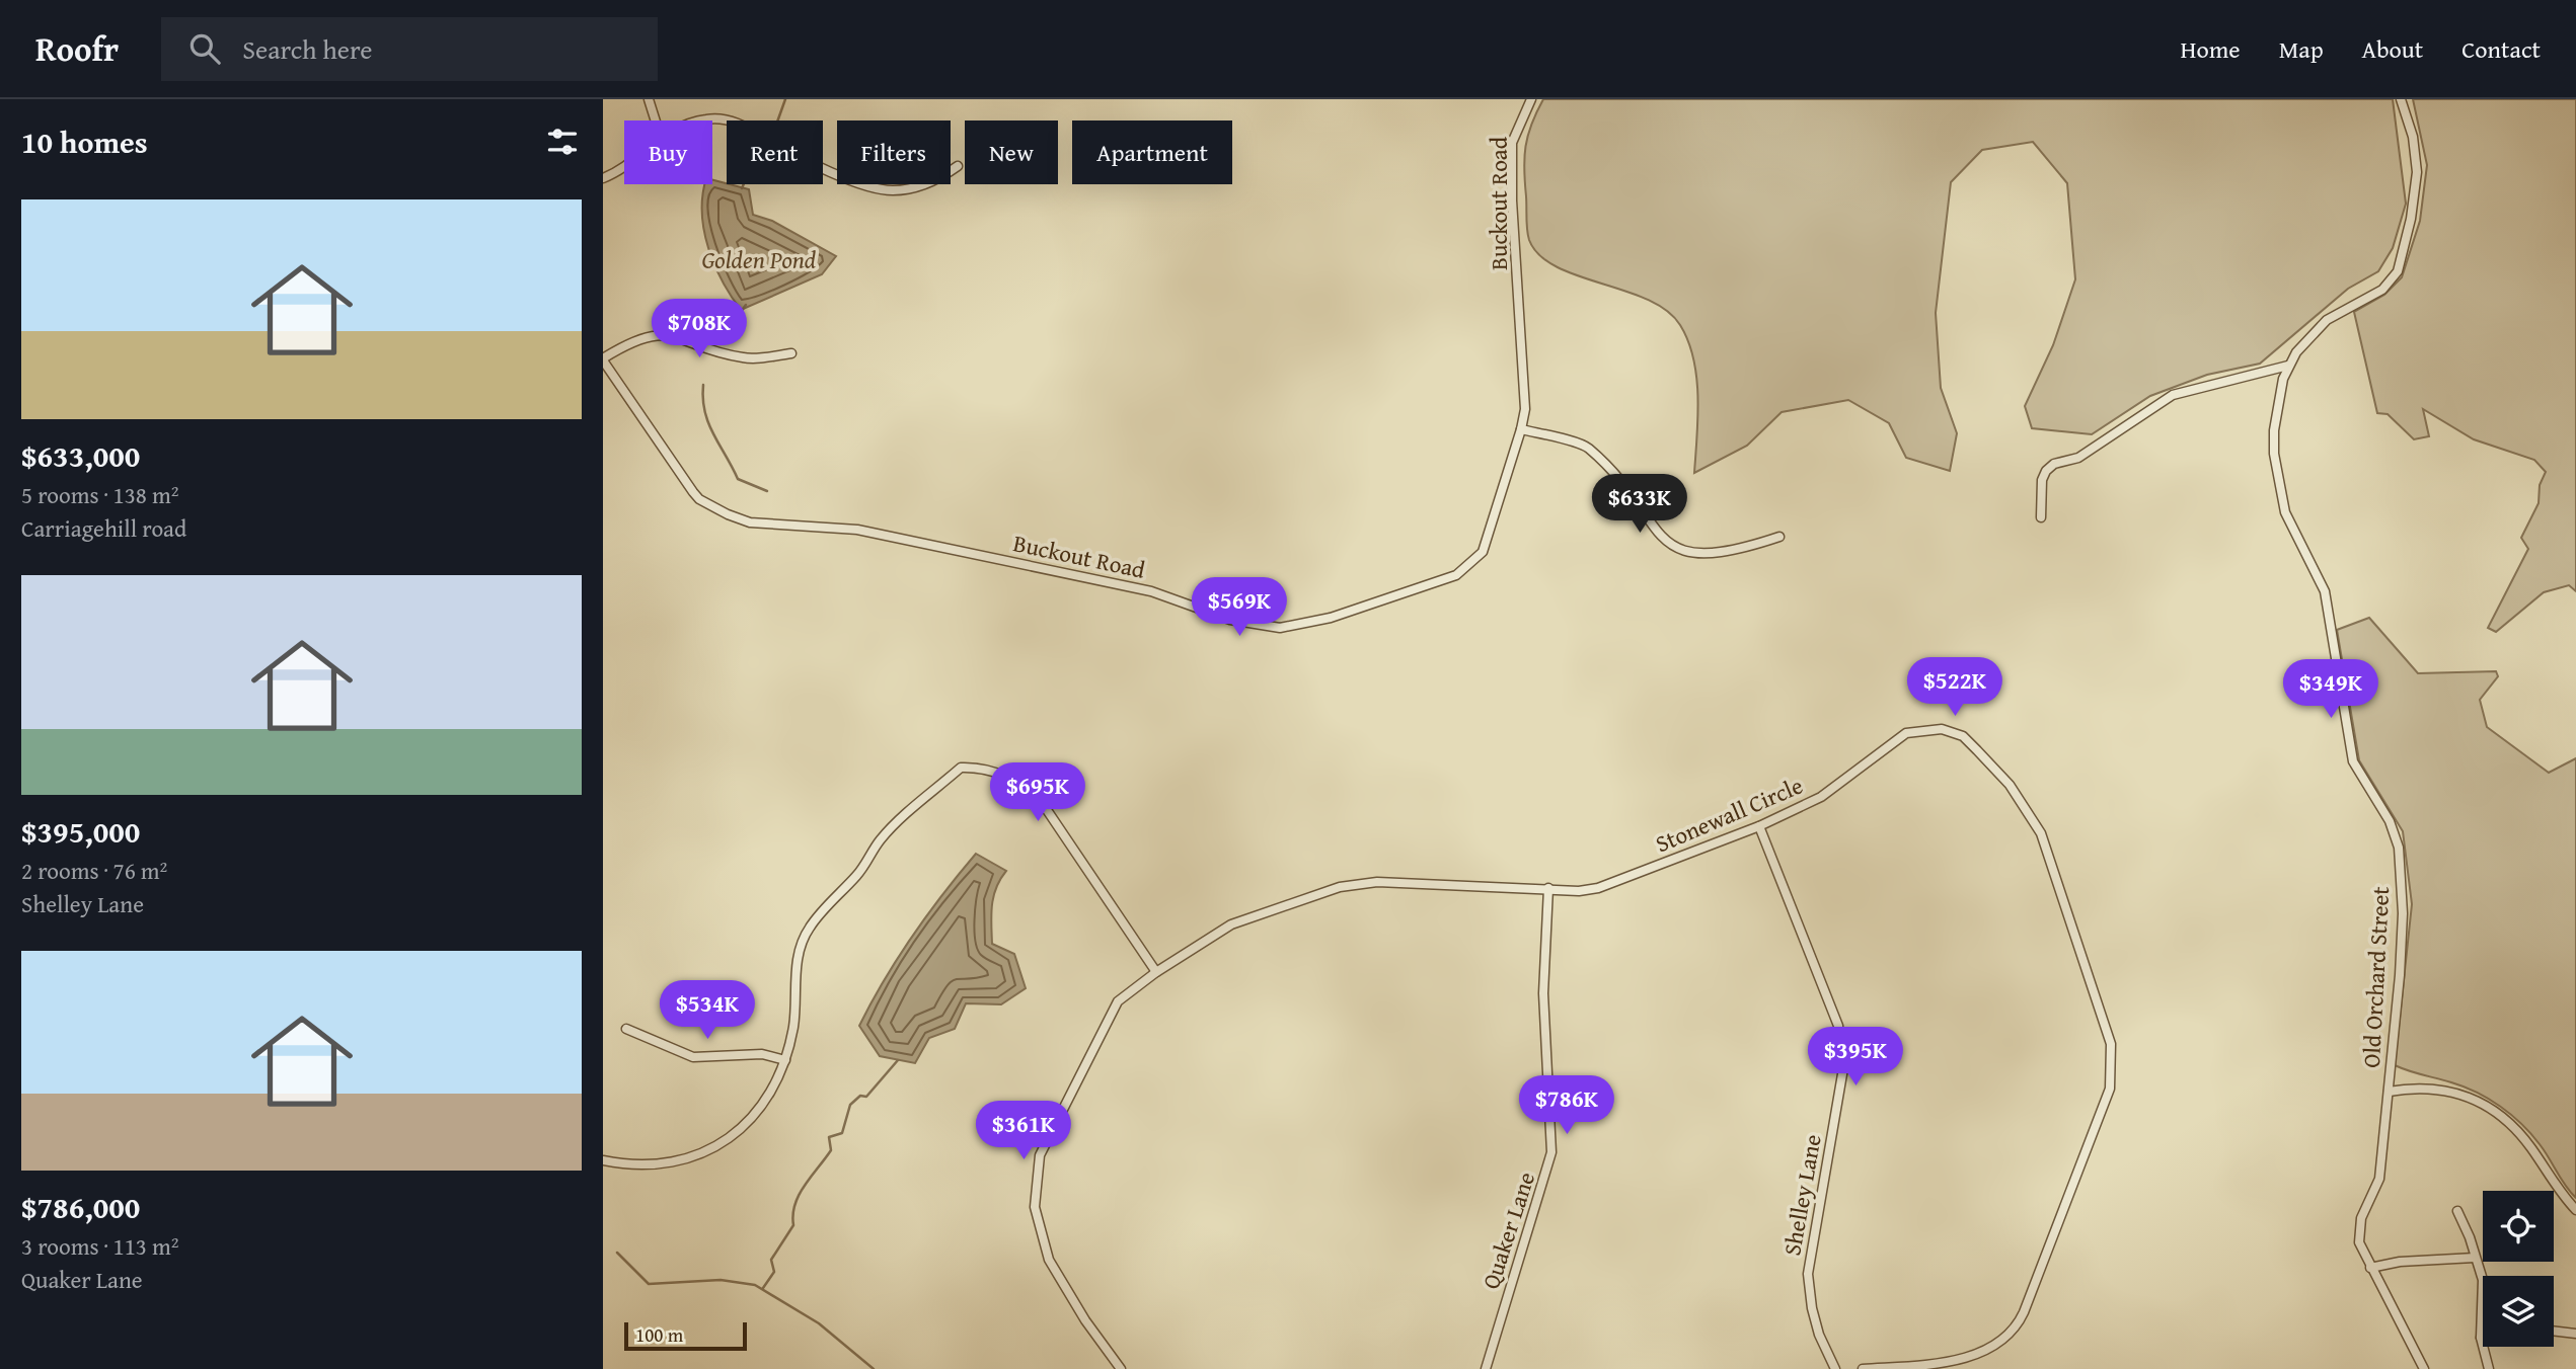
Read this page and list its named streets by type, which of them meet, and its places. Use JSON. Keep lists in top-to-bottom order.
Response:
{
  "streets": {
    "street": [
      "Buckout Road",
      "Stonewall Circle",
      "Old Orchard Street",
      "Shelley Lane",
      "Quaker Lane"
    ]
  },
  "crossings": [
    ["Stonewall Circle", "Shelley Lane"],
    ["Stonewall Circle", "Quaker Lane"]
  ],
  "water": ["Golden Pond"],
  "scale_bar": "100 m",
  "page": {
    "header": "Roofr",
    "search": "Search here",
    "nav": [
      "Home",
      "Map",
      "About",
      "Contact"
    ],
    "heading": "10 homes",
    "chip": [
      "Buy",
      "Rent",
      "Filters",
      "New",
      "Apartment"
    ],
    "list": [
      {
        "name": "$633,000",
        "note": "5 rooms · 138 m² · Carriagehill road"
      },
      {
        "name": "$395,000",
        "note": "2 rooms · 76 m² · Shelley Lane"
      },
      {
        "name": "$786,000",
        "note": "3 rooms · 113 m² · Quaker Lane"
      }
    ],
    "price": [
      "$708K",
      "$633K",
      "$569K",
      "$522K",
      "$349K",
      "$695K",
      "$534K",
      "$395K",
      "$786K",
      "$361K"
    ],
    "scale": "100 m"
  }
}
